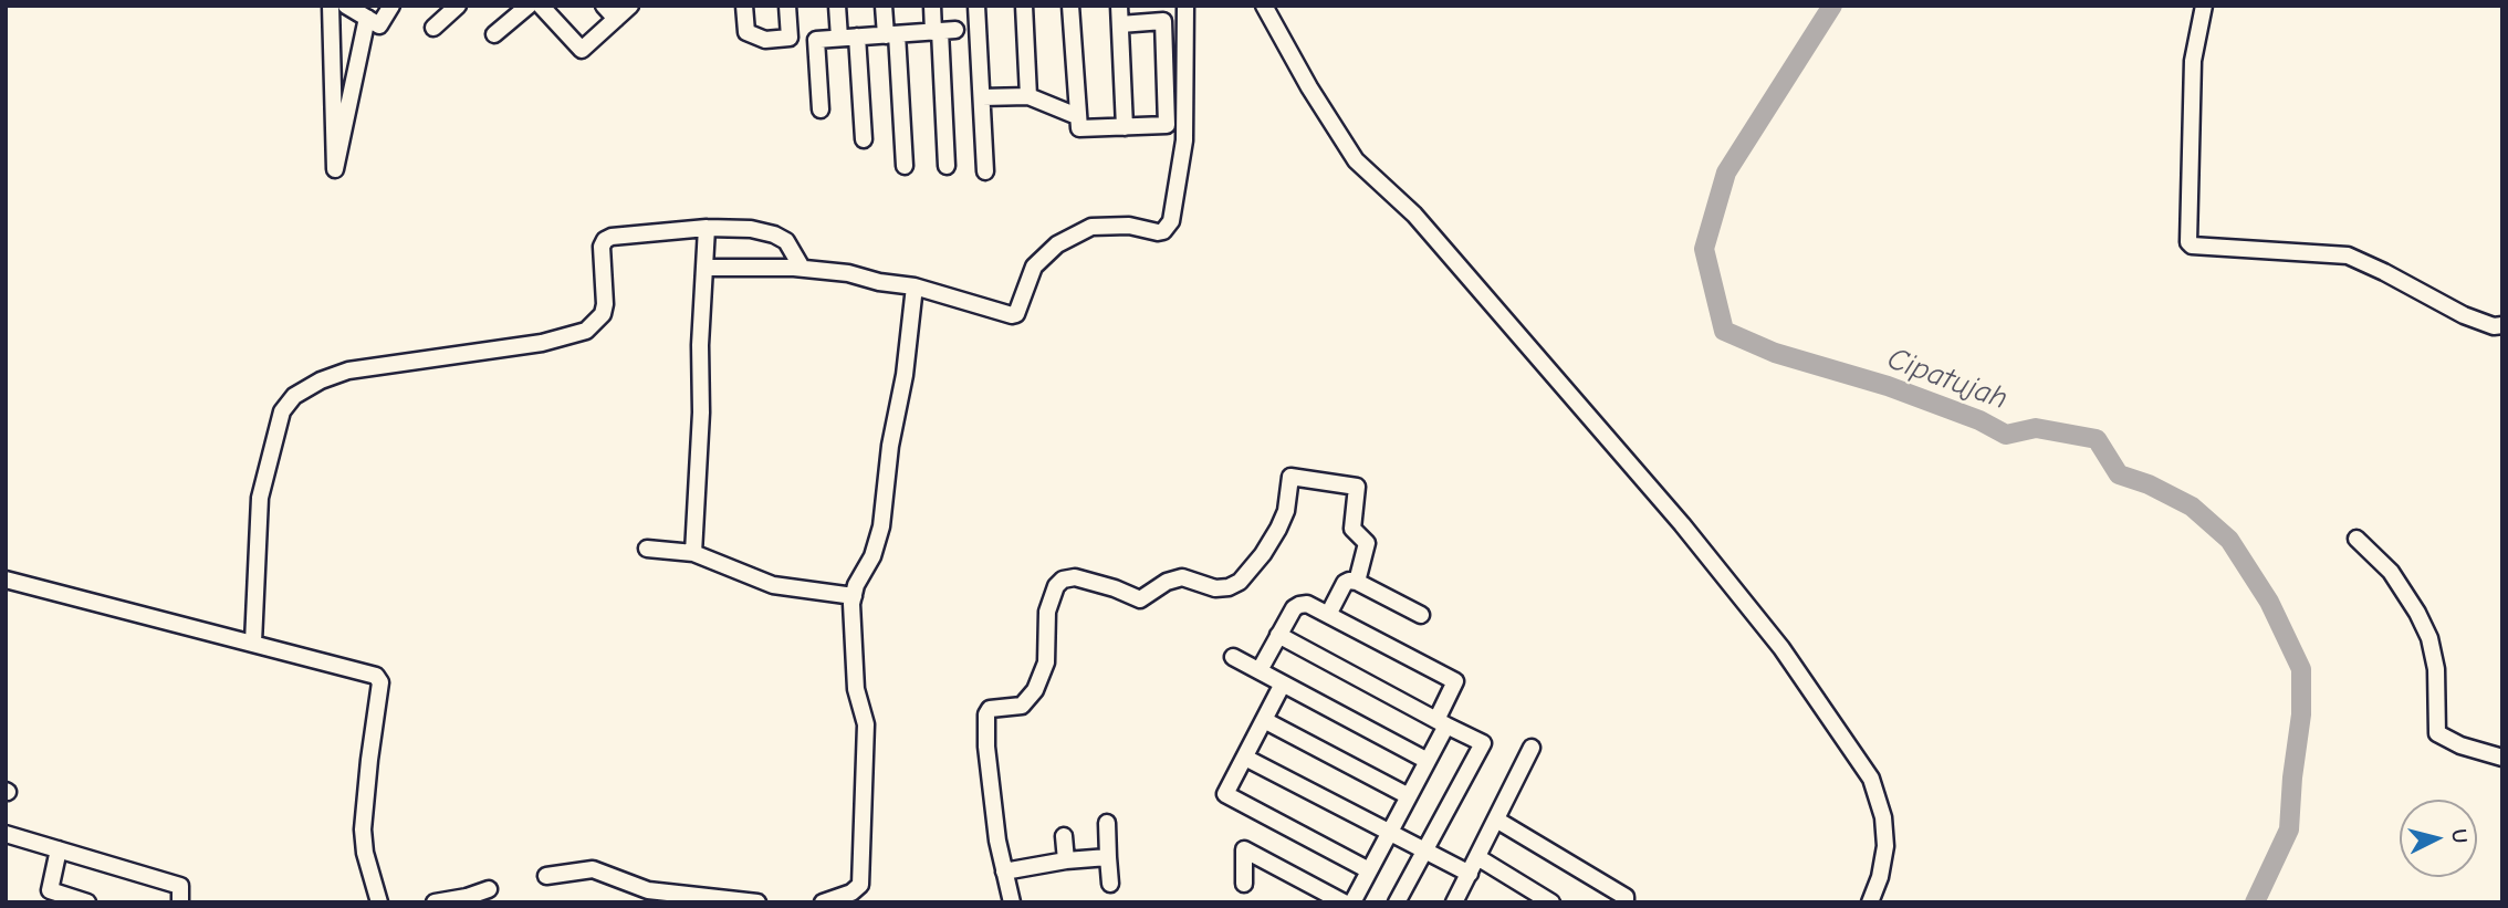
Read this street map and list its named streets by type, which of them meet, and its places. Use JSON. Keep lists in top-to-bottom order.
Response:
{
  "water": ["Cipatujah"],
  "north": "right"
}
